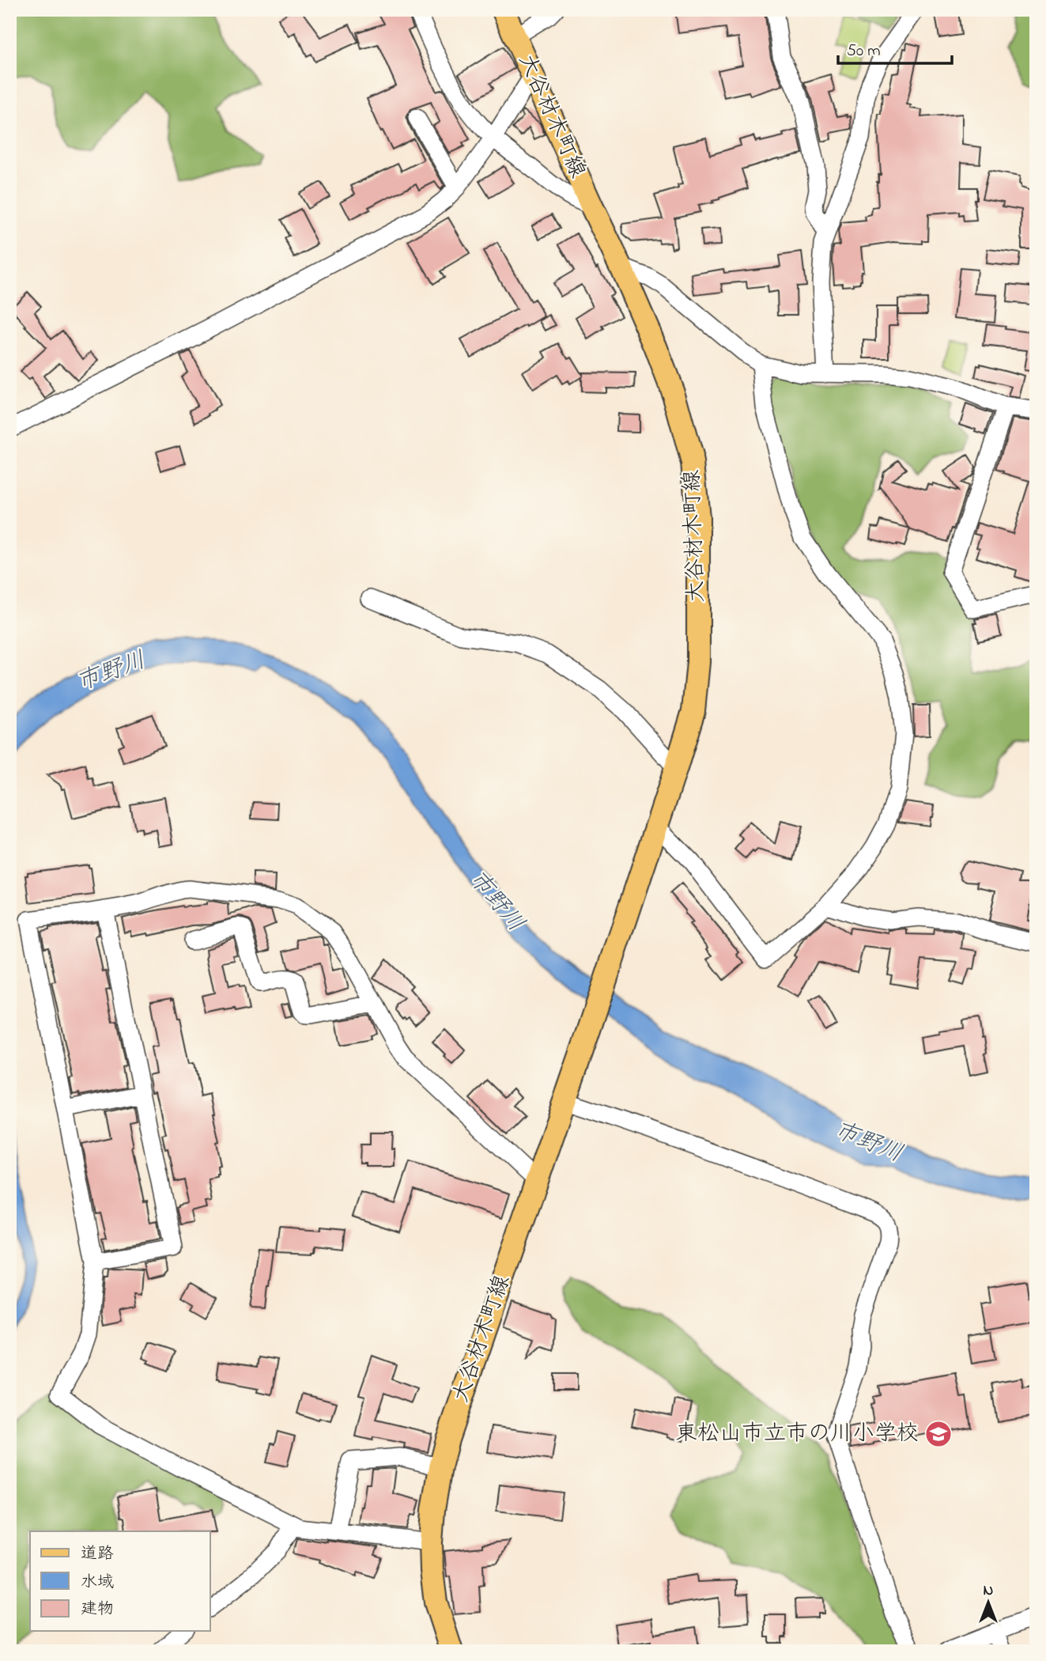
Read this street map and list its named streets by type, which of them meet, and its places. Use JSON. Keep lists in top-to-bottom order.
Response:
{
  "streets": {
    "main road": ["大谷材木町線"]
  },
  "water": ["市野川"],
  "places": {
    "school or university": ["東松山市立市の川小学校"]
  },
  "legend": ["道路", "水域", "建物"],
  "scale_bar": "50 m",
  "north": "top"
}
